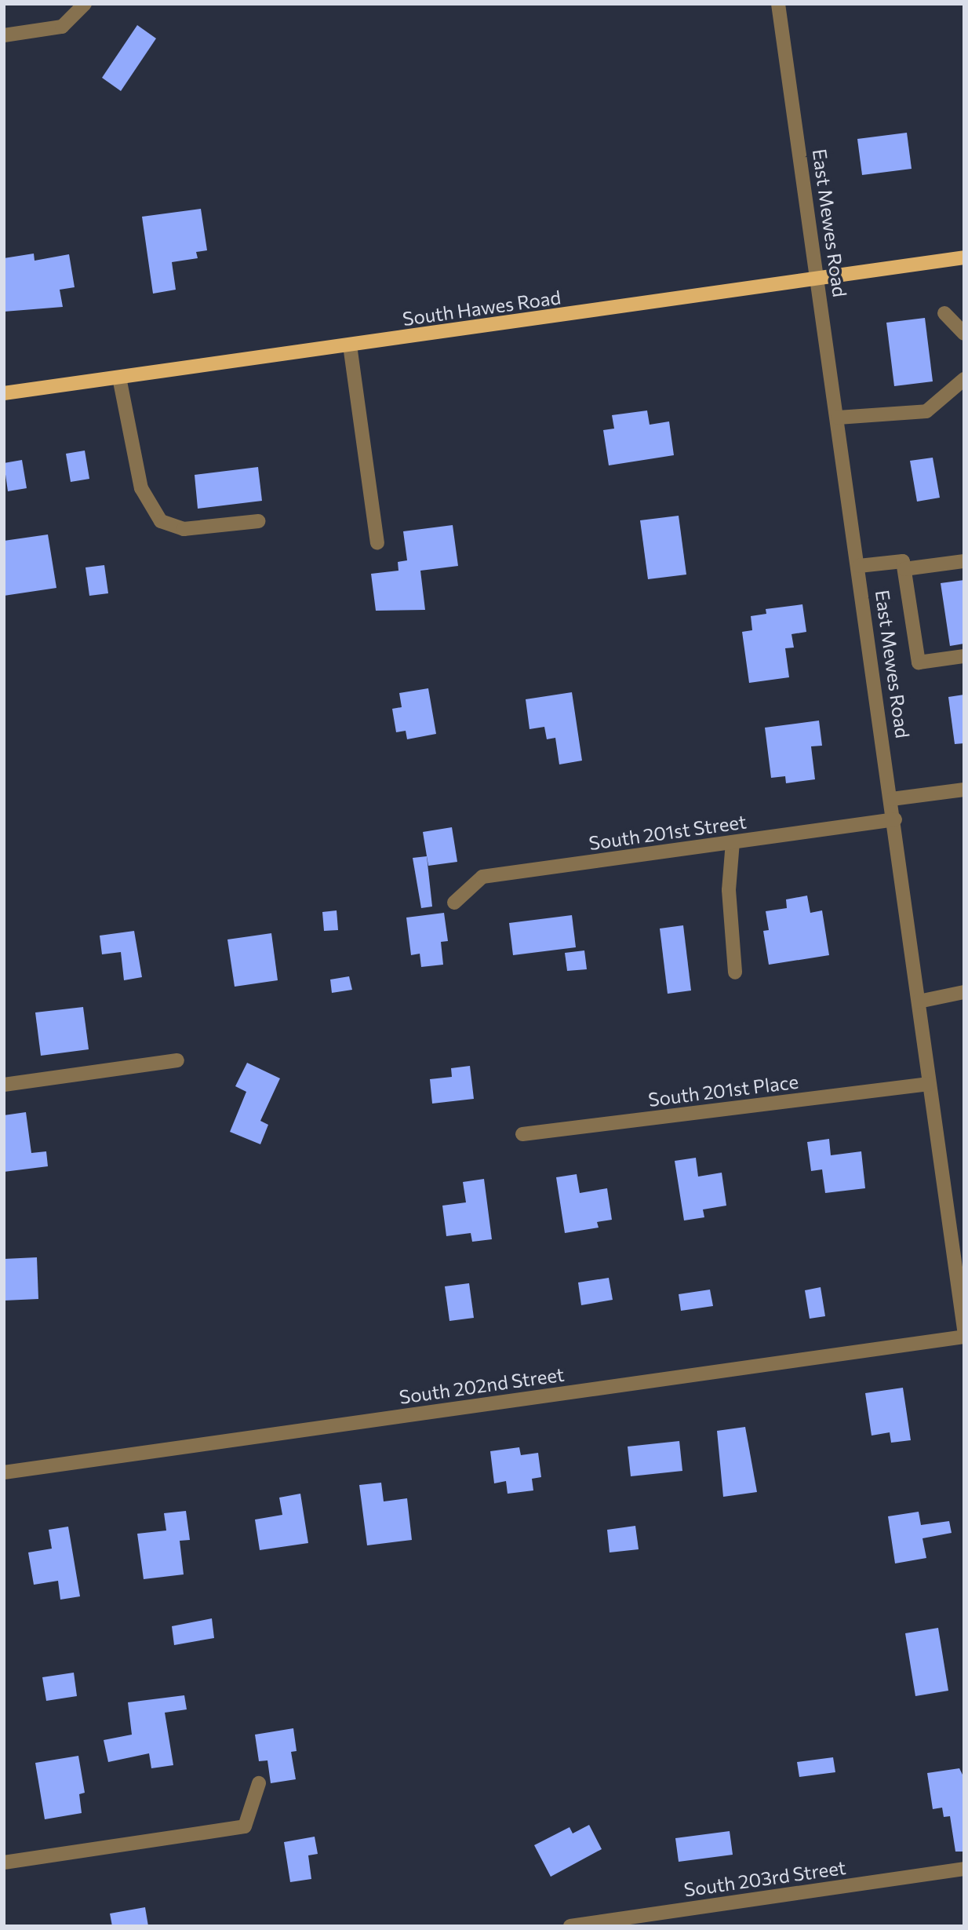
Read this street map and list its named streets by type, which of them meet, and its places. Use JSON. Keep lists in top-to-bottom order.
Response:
{
  "streets": {
    "main road": ["South Hawes Road"],
    "street": [
      "East Mewes Road",
      "South 201st Street",
      "South 201st Place",
      "South 202nd Street",
      "South 203rd Street"
    ]
  },
  "crossings": [
    ["East Mewes Road", "South Hawes Road"],
    ["East Mewes Road", "South 201st Street"],
    ["East Mewes Road", "South 201st Place"]
  ]
}
